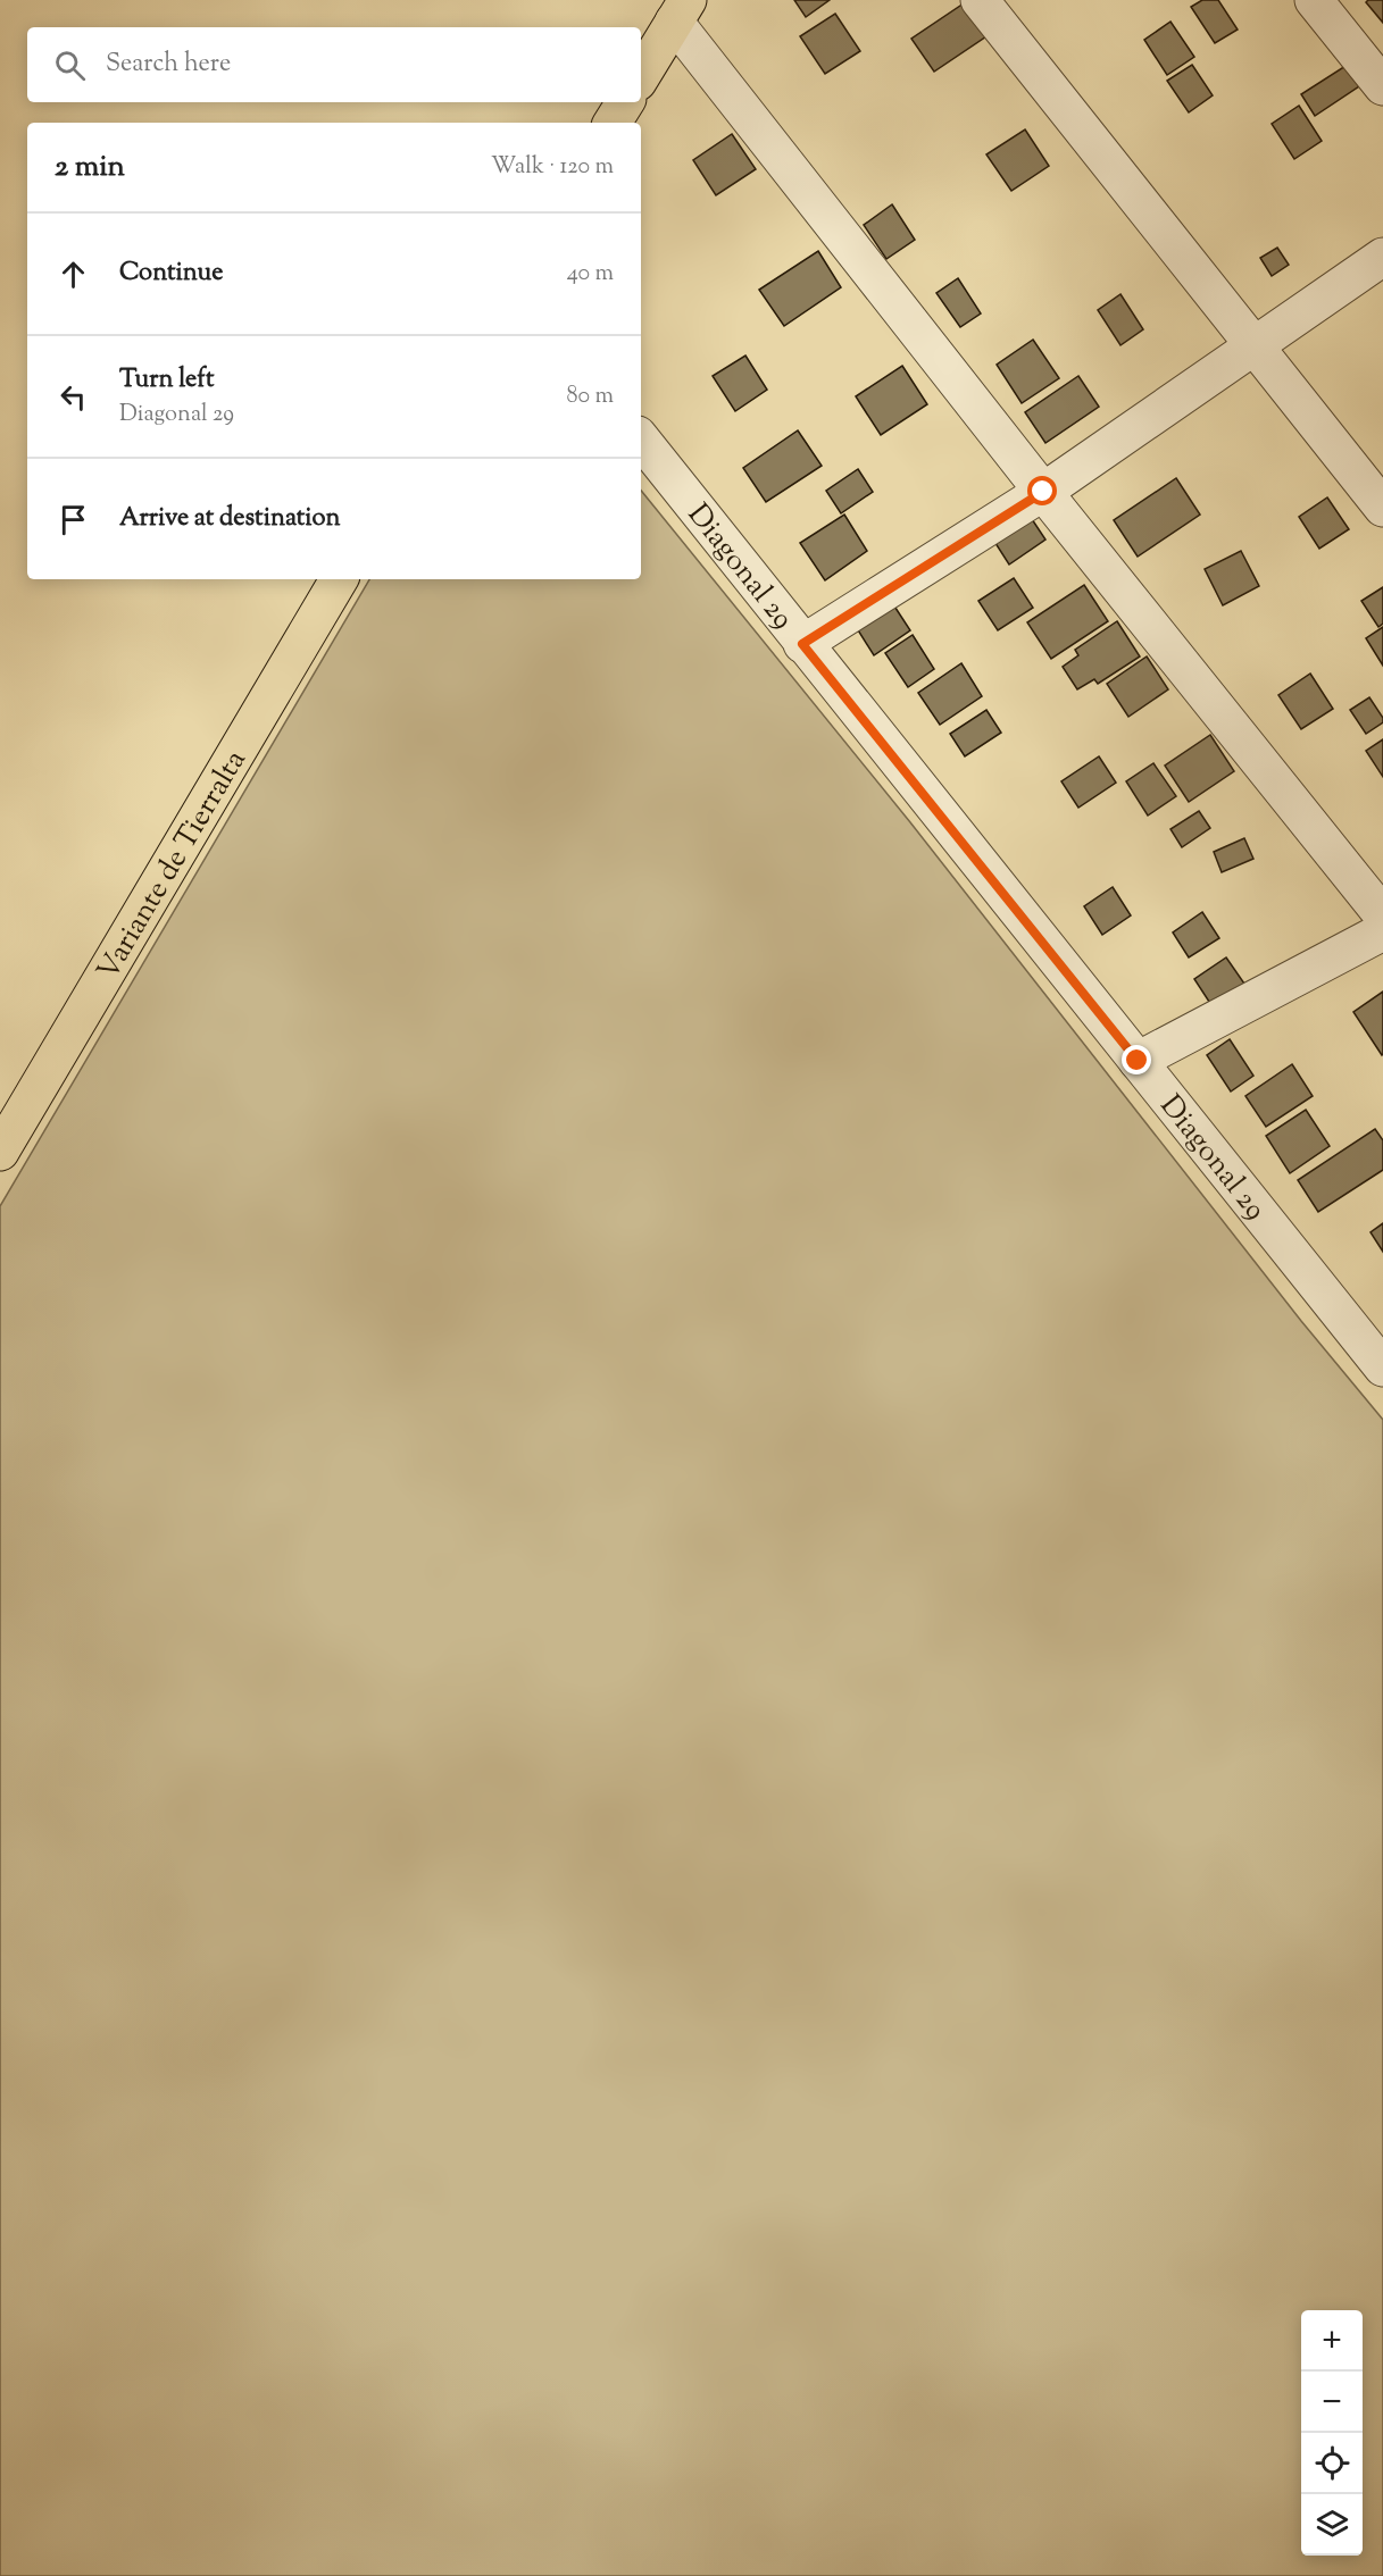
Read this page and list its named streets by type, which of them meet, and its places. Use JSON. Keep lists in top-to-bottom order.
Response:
{
  "streets": {
    "main road": ["Variante de Tierralta"],
    "street": ["Diagonal 29"]
  },
  "page": {
    "search": "Search here",
    "heading": ["2 min", "Walk · 120 m"],
    "list": [
      ["Continue", "40 m"],
      ["Turn left", "Diagonal 29", "80 m"],
      "Arrive at destination"
    ],
    "map_buttons": ["+", "−"]
  }
}
